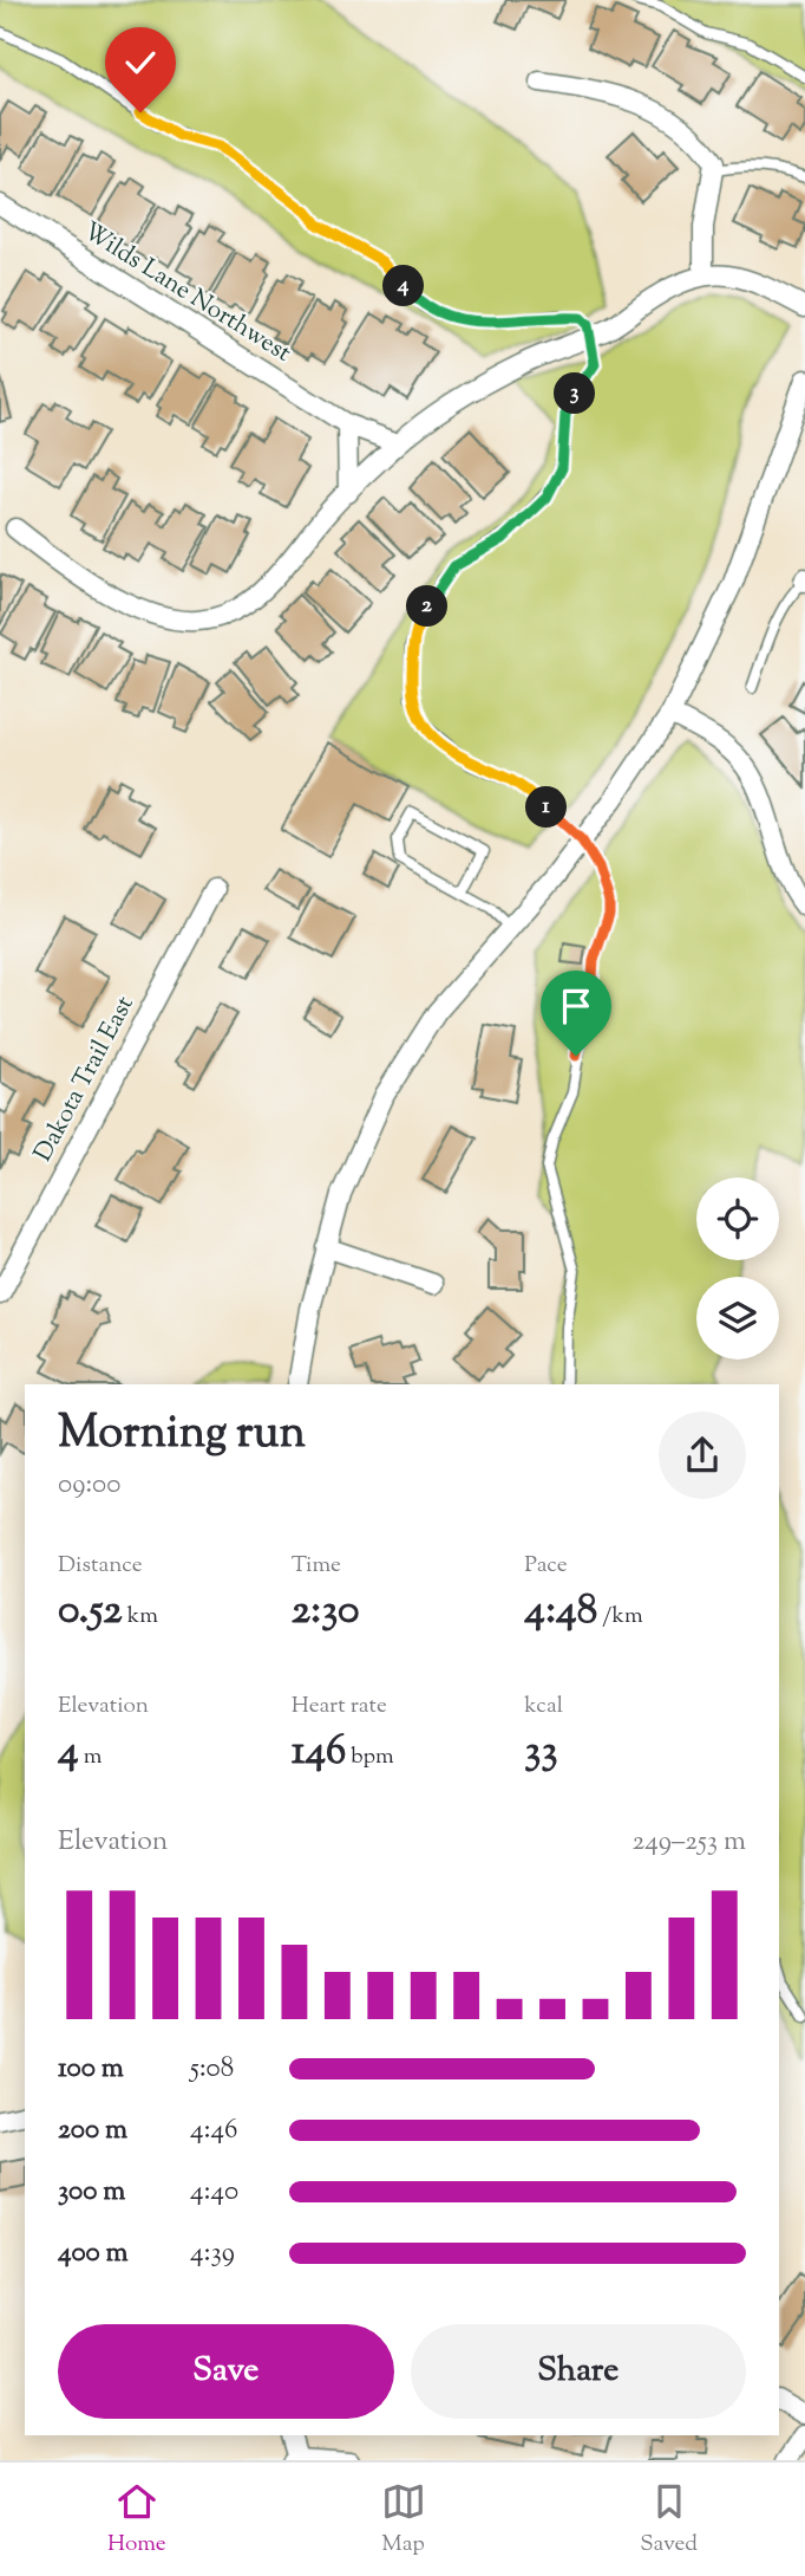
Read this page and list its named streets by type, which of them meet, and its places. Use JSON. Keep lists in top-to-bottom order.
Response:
{
  "streets": {
    "street": ["Wilds Lane Northwest", "Dakota Trail East"]
  },
  "page": {
    "pins": [
      "4",
      "3",
      "2",
      "1"
    ],
    "heading": ["Morning run", "09:00"],
    "stats": [
      ["Distance", "0.52 km"],
      ["Time", "2:30"],
      ["Pace", "4:48 /km"],
      ["Elevation", "4 m"],
      ["Heart rate", "146 bpm"],
      ["kcal", "33"]
    ],
    "chart": ["Elevation", "249–253 m"],
    "list": [
      {
        "name": "100 m",
        "note": "5:08"
      },
      {
        "name": "200 m",
        "note": "4:46"
      },
      {
        "name": "300 m",
        "note": "4:40"
      },
      {
        "name": "400 m",
        "note": "4:39"
      }
    ],
    "buttons": ["Save", "Share"],
    "tabs": ["Home", "Map", "Saved"]
  }
}
